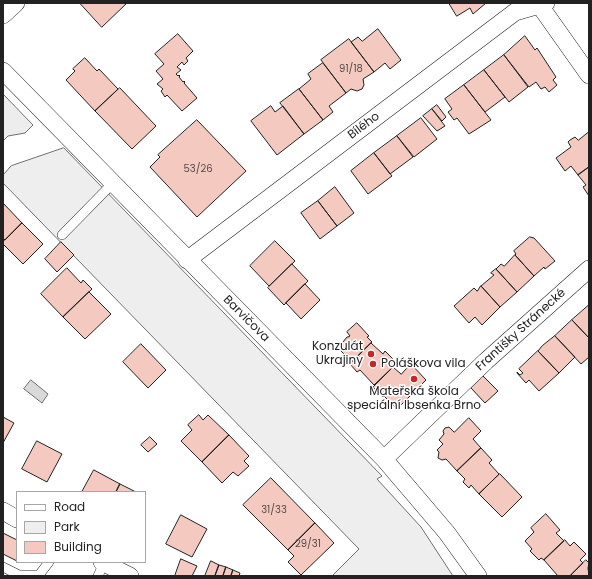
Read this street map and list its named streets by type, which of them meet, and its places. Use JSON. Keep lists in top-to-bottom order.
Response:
{
  "streets": {
    "street": ["Bílého", "Barvičova", "Františky Stránecké"]
  },
  "crossings": [
    ["Bílého", "Barvičova"],
    ["Barvičova", "Františky Stránecké"]
  ],
  "places": ["Konzulát Ukrajiny", "Poláškova vila", "Mateřská škola speciální Ibsenka Brno"],
  "house_numbers": [
    "91/18",
    "53/26",
    "31/33",
    "29/31"
  ],
  "legend": ["Road", "Park", "Building"]
}
